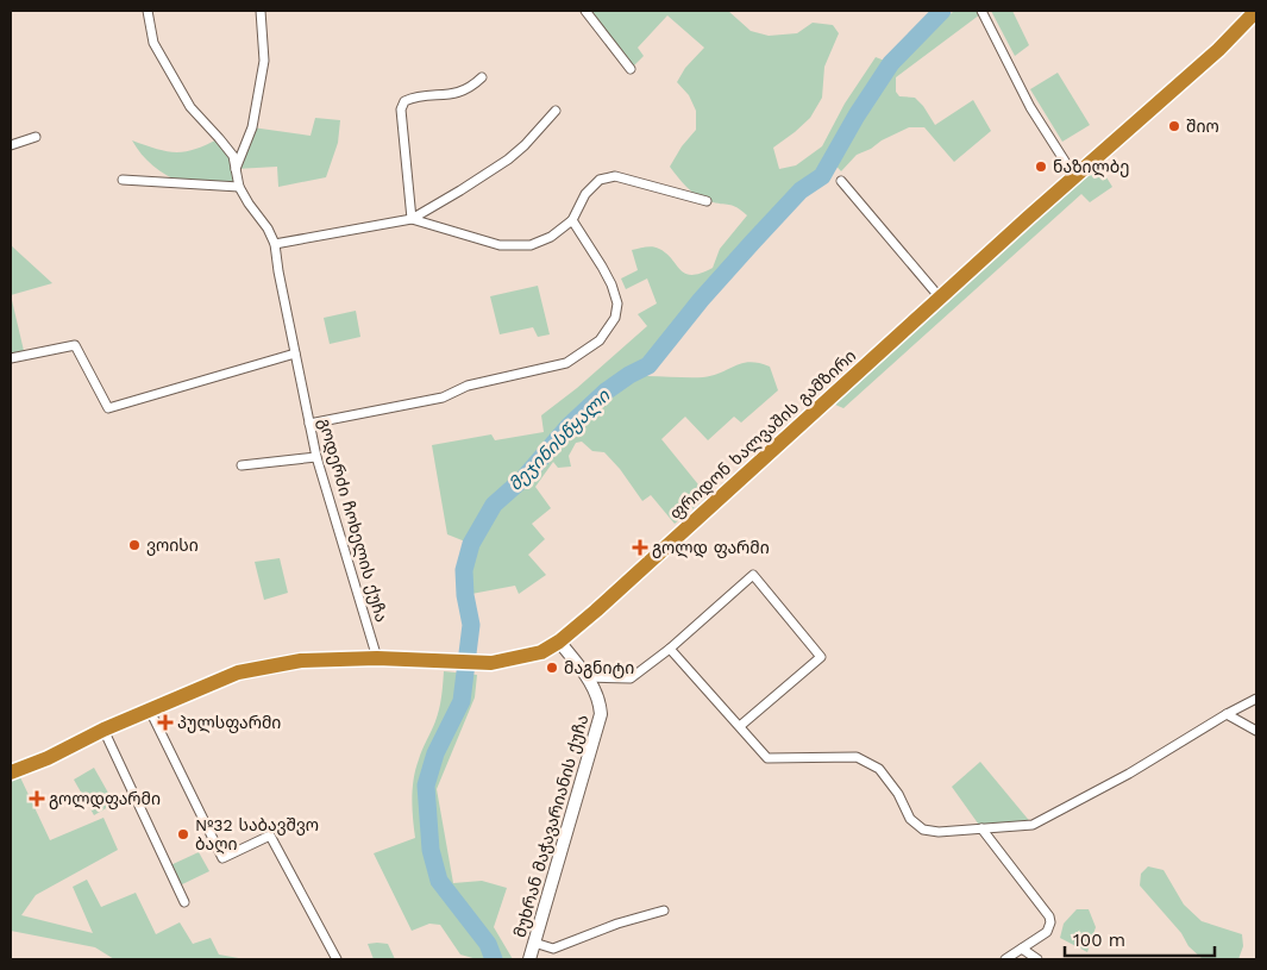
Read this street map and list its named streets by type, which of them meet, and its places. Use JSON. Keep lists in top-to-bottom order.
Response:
{
  "streets": {
    "highway": ["ფრიდონ ხალვაშის გამზირი"],
    "street": ["გოდერძი ჩოხელის ქუჩა", "მუხრან მაჭავარიანის ქუჩა"]
  },
  "crossings": [
    ["ფრიდონ ხალვაშის გამზირი", "გოდერძი ჩოხელის ქუჩა"],
    ["ფრიდონ ხალვაშის გამზირი", "მუხრან მაჭავარიანის ქუჩა"]
  ],
  "water": ["მეჯინისწყალი"],
  "places": {
    "other": [
      "შიო",
      "ნაზილბე",
      "ვოისი",
      "მაგნიტი",
      "№32 საბავშვო ბაღი"
    ],
    "health": ["გოლდ ფარმი", "პულსფარმი", "გოლდფარმი"]
  },
  "scale_bar": "100 m"
}
